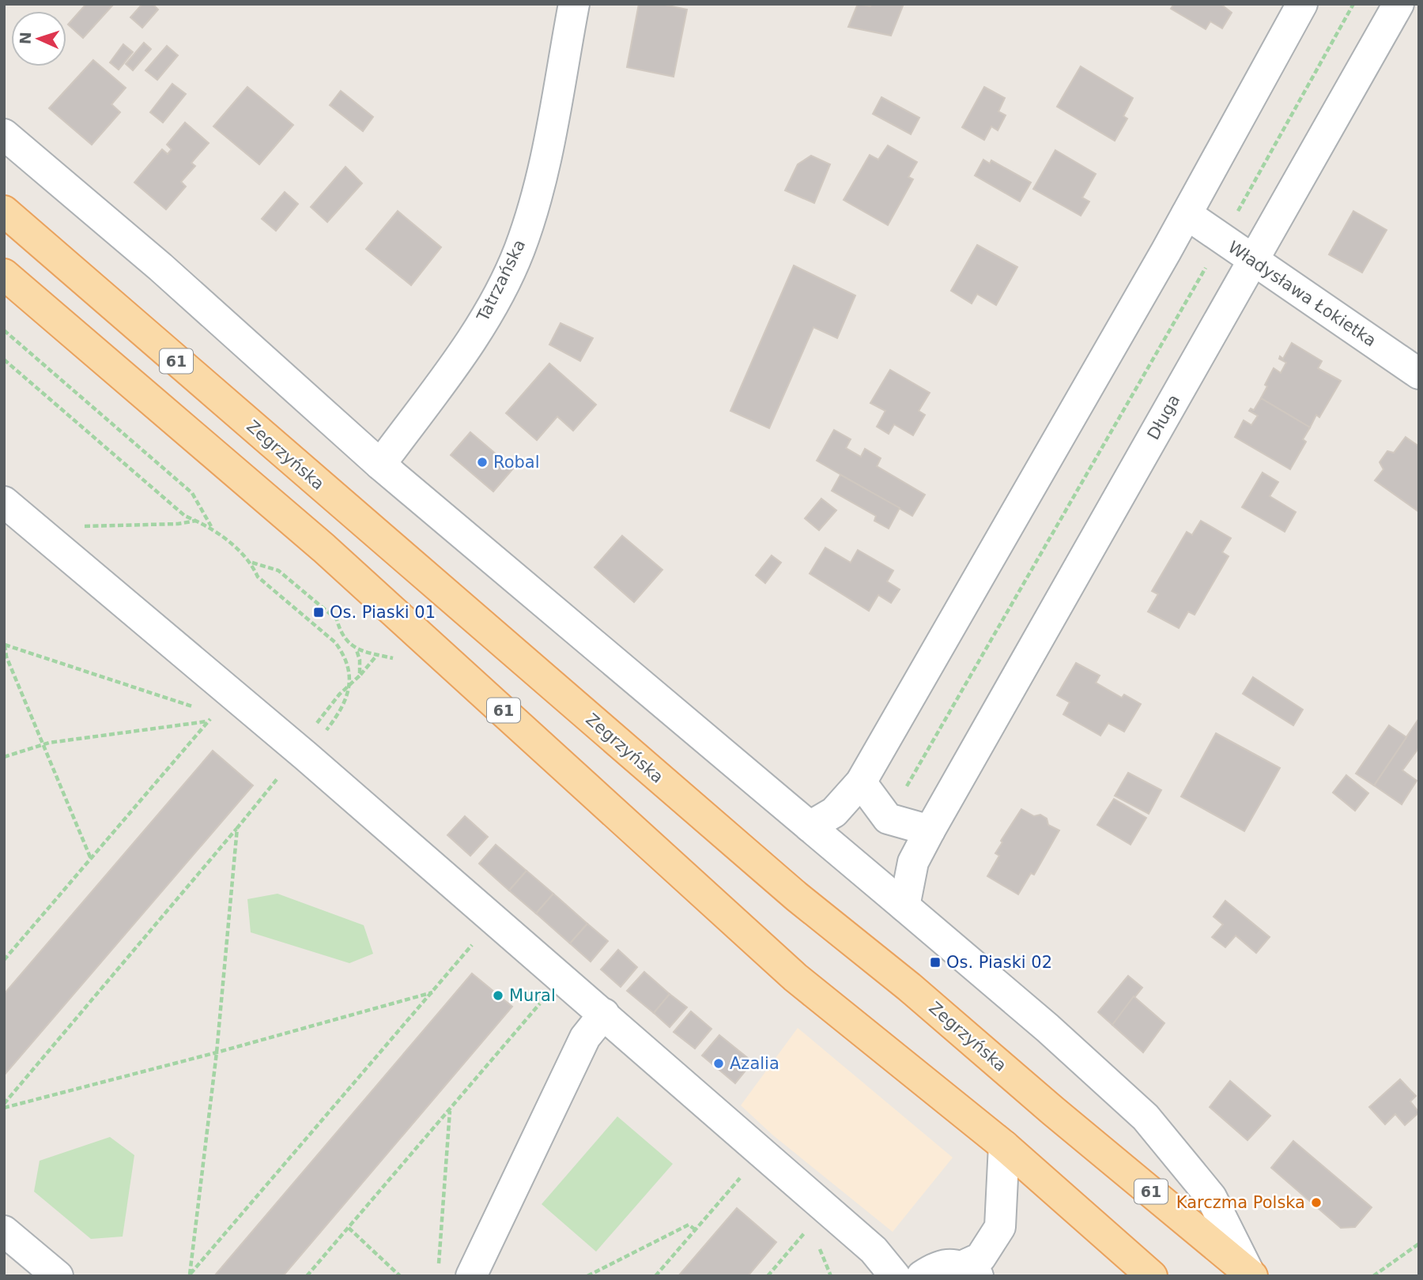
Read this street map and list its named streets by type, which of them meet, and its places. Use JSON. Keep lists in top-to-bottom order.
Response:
{
  "streets": {
    "main road": ["61", "Zegrzyńska"],
    "street": ["Tatrzańska", "Władysława Łokietka", "Długa"]
  },
  "crossings": [
    ["Władysława Łokietka", "Długa"]
  ],
  "places": {
    "other": [
      "Robal",
      "Mural",
      "Azalia",
      "Karczma Polska"
    ],
    "transit": ["Os. Piaski 01", "Os. Piaski 02"]
  },
  "north": "left"
}
